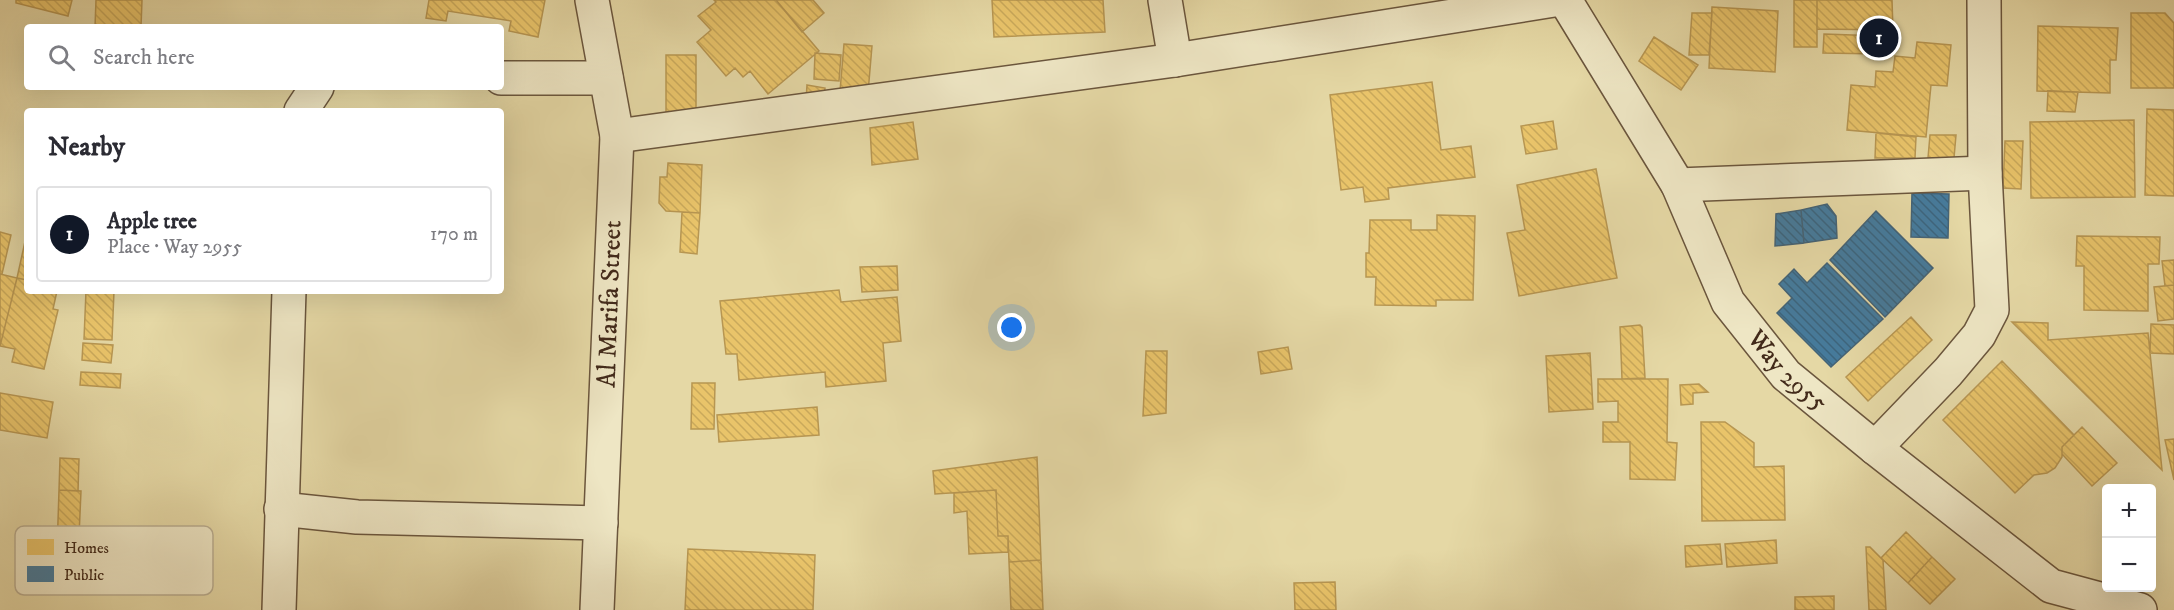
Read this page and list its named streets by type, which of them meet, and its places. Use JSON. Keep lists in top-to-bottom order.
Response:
{
  "streets": {
    "street": ["Al Marifa Street", "Way 2955"]
  },
  "legend": ["Homes", "Public"],
  "page": {
    "pins": "1",
    "search": "Search here",
    "heading": "Nearby",
    "list": [
      {
        "mark": "1",
        "name": "Apple tree",
        "note": "Place · Way 2955",
        "value": "170 m"
      }
    ],
    "map_buttons": ["+", "−"]
  }
}
